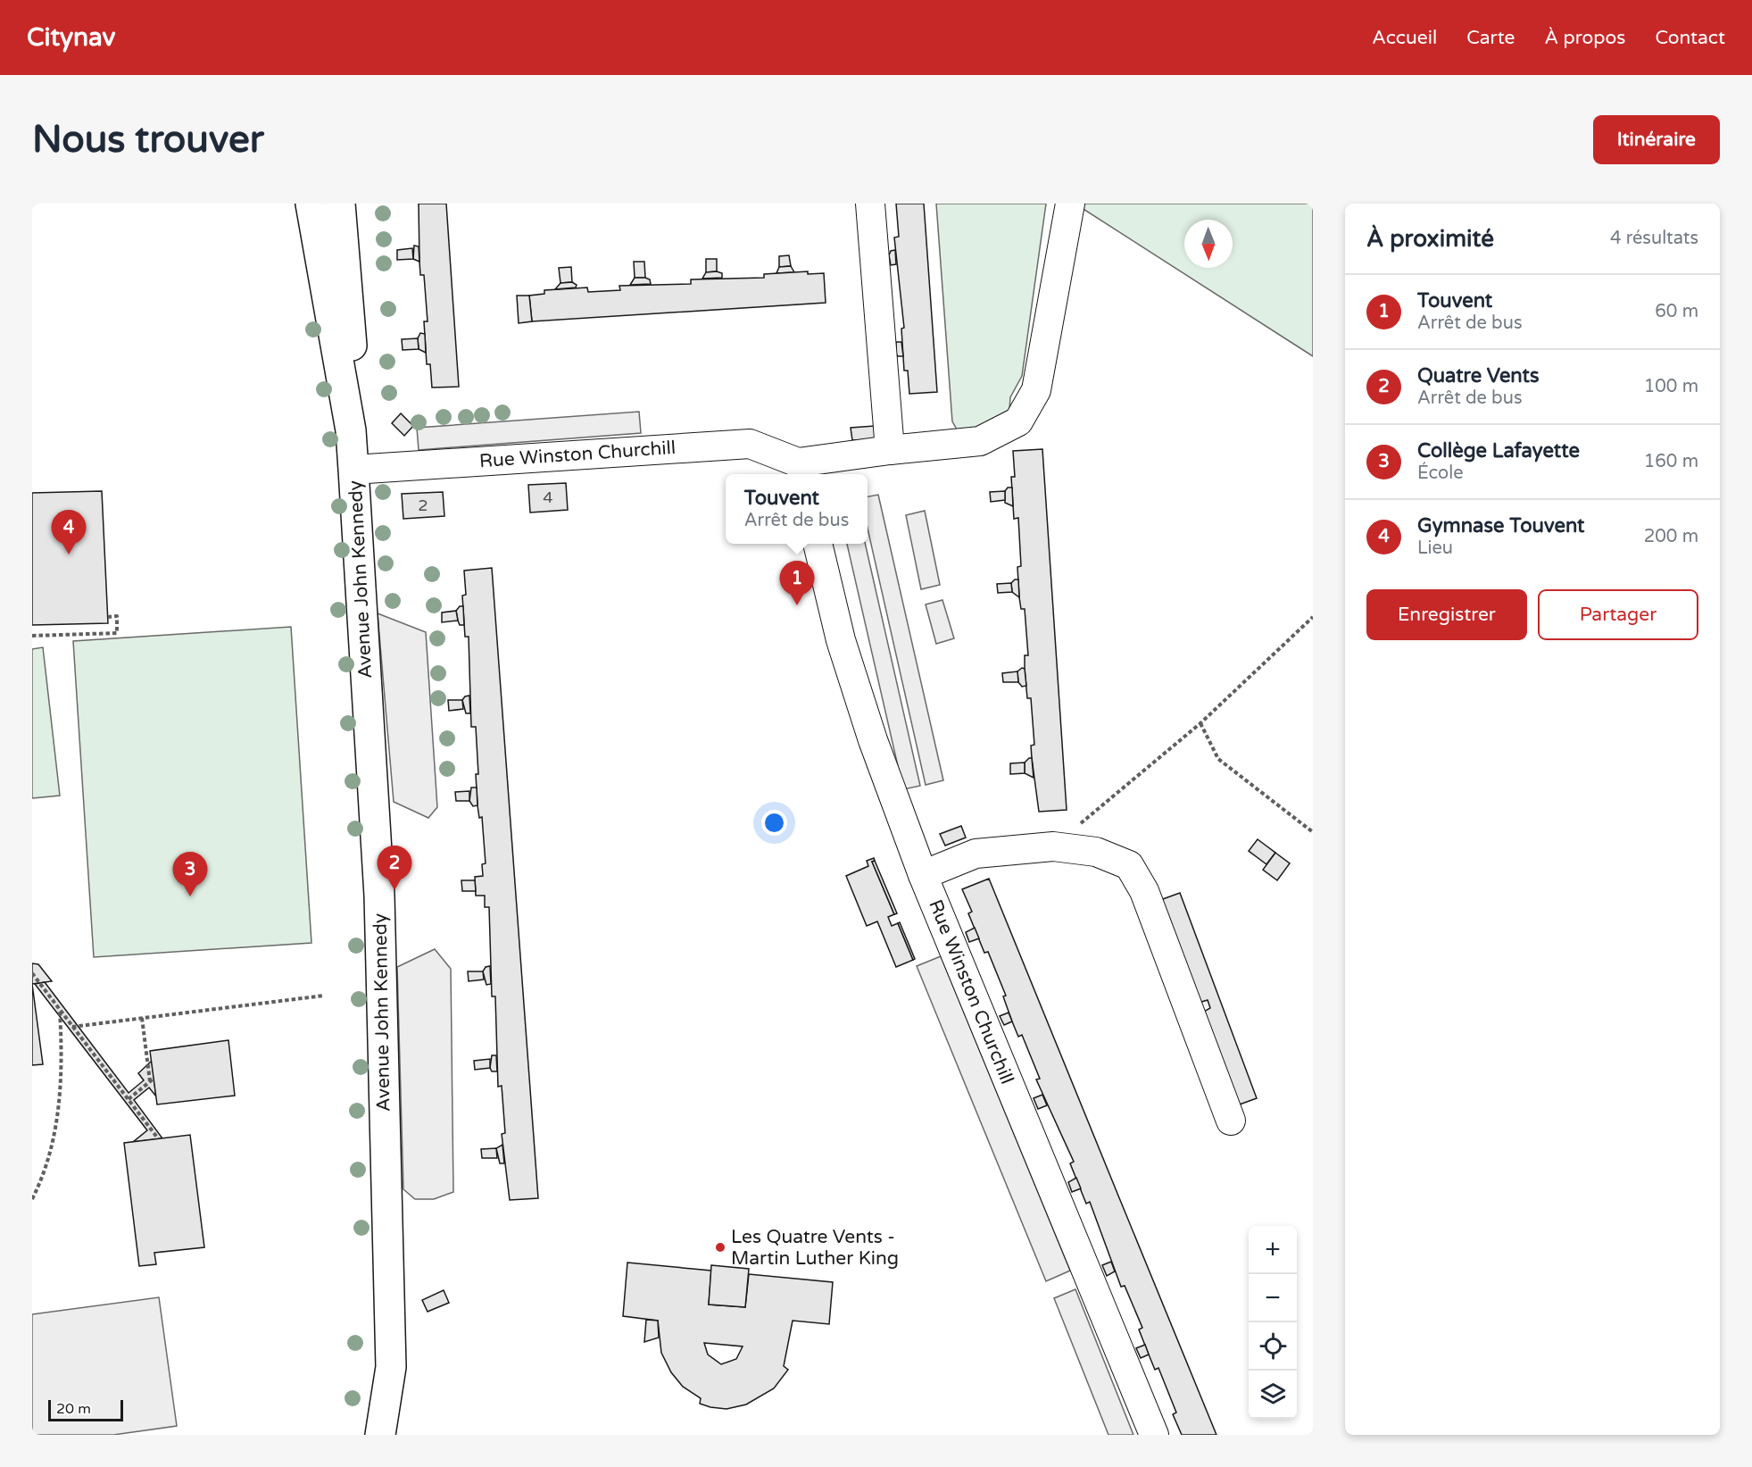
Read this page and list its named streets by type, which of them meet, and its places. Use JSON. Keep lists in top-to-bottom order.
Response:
{
  "streets": {
    "main road": ["Avenue John Kennedy"],
    "street": ["Rue Winston Churchill"]
  },
  "crossings": [
    ["Rue Winston Churchill", "Avenue John Kennedy"]
  ],
  "places": ["Les Quatre Vents - Martin Luther King"],
  "house_numbers": ["4", "2"],
  "scale_bar": "20 m",
  "north": "bottom",
  "page": {
    "header": "Citynav",
    "nav": [
      "Accueil",
      "Carte",
      "À propos",
      "Contact"
    ],
    "buttons": [
      "Itinéraire",
      ["Enregistrer", "Partager"]
    ],
    "title": "Nous trouver",
    "heading": ["À proximité", "4 résultats"],
    "list": [
      {
        "mark": "1",
        "name": "Touvent",
        "note": "Arrêt de bus",
        "value": "60 m"
      },
      {
        "mark": "2",
        "name": "Quatre Vents",
        "note": "Arrêt de bus",
        "value": "100 m"
      },
      {
        "mark": "3",
        "name": "Collège Lafayette",
        "note": "École",
        "value": "160 m"
      },
      {
        "mark": "4",
        "name": "Gymnase Touvent",
        "note": "Lieu",
        "value": "200 m"
      }
    ],
    "popup": ["Touvent", "Arrêt de bus"],
    "pins": [
      "4",
      "1",
      "2",
      "3"
    ],
    "map_buttons": ["+", "−"],
    "scale": "20 m"
  }
}
